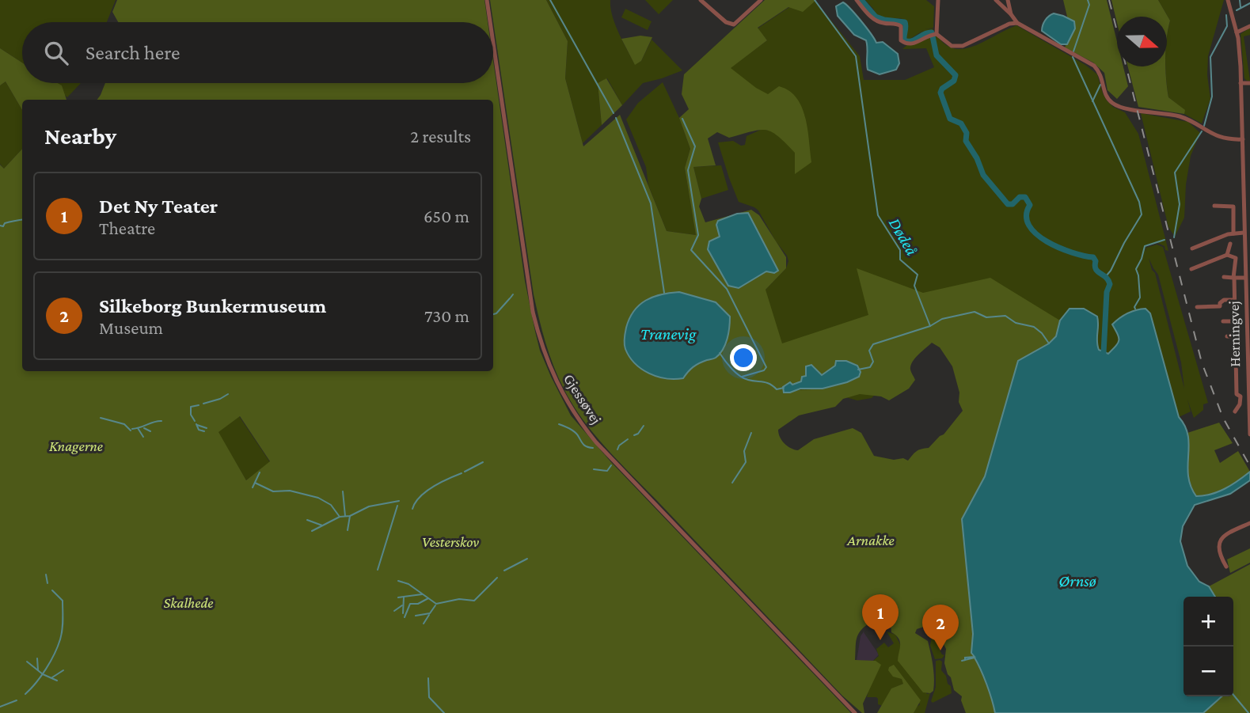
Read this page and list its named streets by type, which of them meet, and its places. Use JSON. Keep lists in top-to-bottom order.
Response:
{
  "streets": {
    "street": ["Herningvej", "Gjessøvej"]
  },
  "water": ["Dødeå", "Tranevig", "Ørnsø"],
  "parks": [
    "Knagerne",
    "Arnakke",
    "Vesterskov",
    "Skalhede"
  ],
  "north": "right",
  "page": {
    "search": "Search here",
    "heading": ["Nearby", "2 results"],
    "list": [
      {
        "mark": "1",
        "name": "Det Ny Teater",
        "note": "Theatre",
        "value": "650 m"
      },
      {
        "mark": "2",
        "name": "Silkeborg Bunkermuseum",
        "note": "Museum",
        "value": "730 m"
      }
    ],
    "pins": ["1", "2"],
    "map_buttons": ["+", "−"]
  }
}
